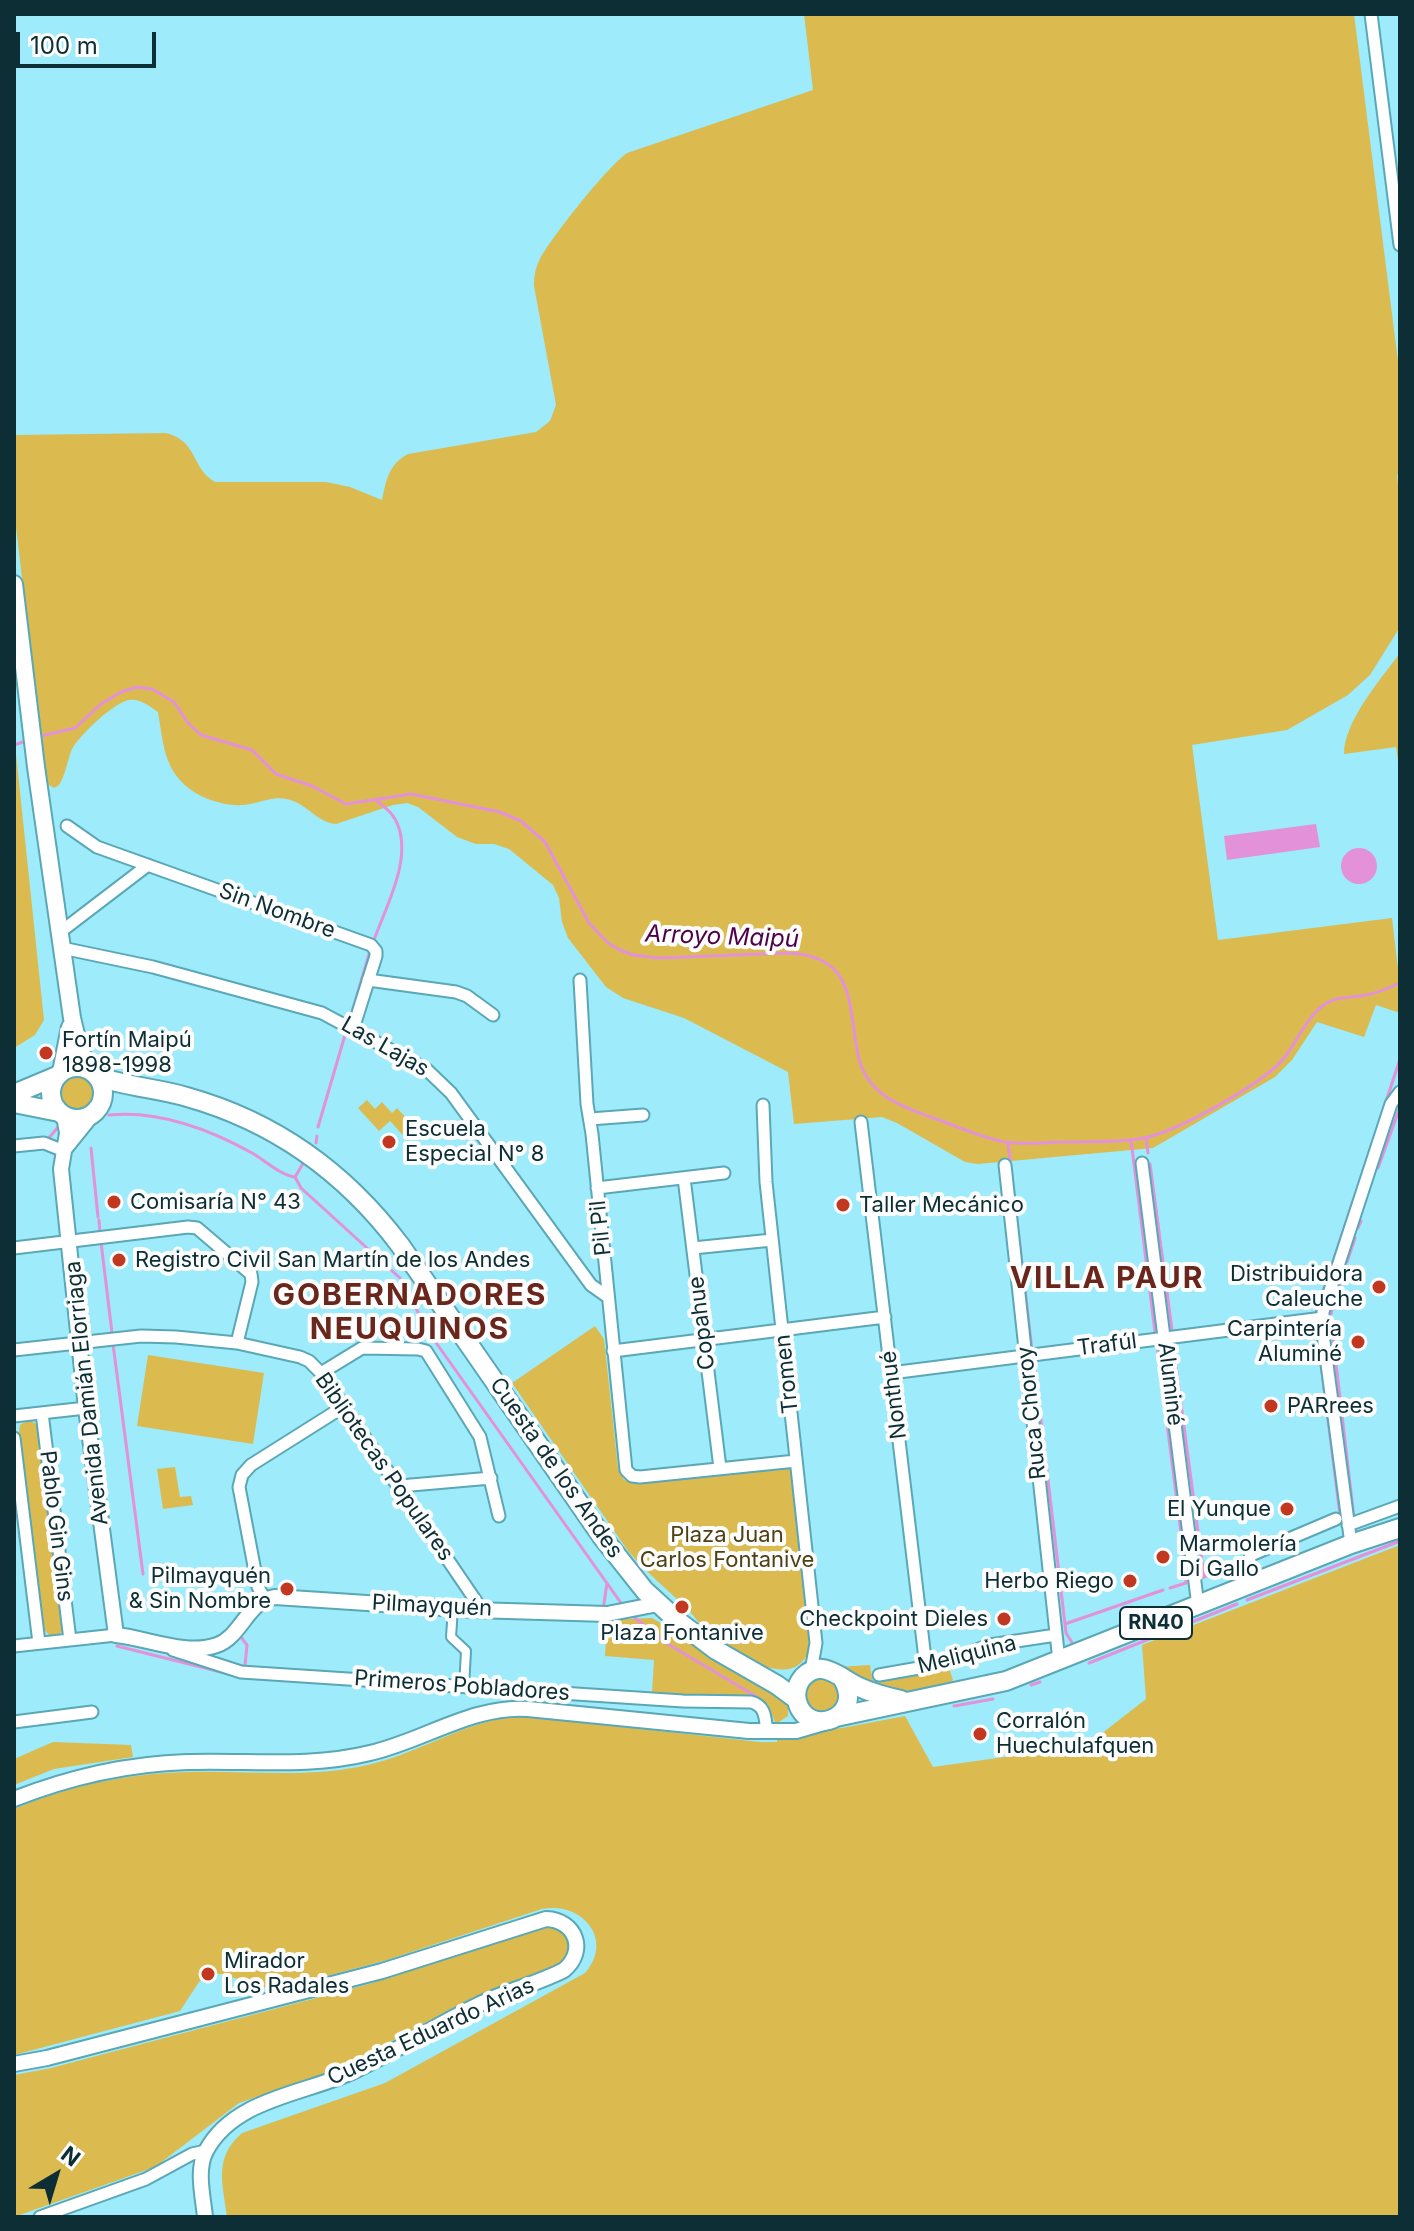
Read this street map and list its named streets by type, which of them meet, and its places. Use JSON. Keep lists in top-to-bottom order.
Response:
{
  "streets": {
    "main road": ["Cuesta de los Andes", "RN40"],
    "street": [
      "Sin Nombre",
      "Las Lajas",
      "Pil Pil",
      "Copahue",
      "Trafúl",
      "Tromen",
      "Aluminé",
      "Avenida Damián Elorriaga",
      "Nonthué",
      "Ruca Choroy",
      "Bibliotecas Populares",
      "Pablo Gin Gins",
      "Pilmayquén",
      "Meliquina",
      "Primeros Pobladores",
      "Cuesta Eduardo Arias"
    ]
  },
  "crossings": [
    ["Sin Nombre", "Las Lajas"],
    ["Las Lajas", "Pil Pil"],
    ["Pil Pil", "Copahue"],
    ["Trafúl", "Aluminé"],
    ["Trafúl", "Nonthué"],
    ["Trafúl", "Ruca Choroy"],
    ["Tromen", "Cuesta de los Andes"],
    ["Tromen", "RN40"],
    ["Aluminé", "RN40"],
    ["Avenida Damián Elorriaga", "Bibliotecas Populares"],
    ["Avenida Damián Elorriaga", "Cuesta de los Andes"],
    ["Avenida Damián Elorriaga", "RN40"],
    ["Nonthué", "Meliquina"],
    ["Ruca Choroy", "RN40"],
    ["Ruca Choroy", "Meliquina"],
    ["Bibliotecas Populares", "Pilmayquén"],
    ["Cuesta de los Andes", "Pilmayquén"],
    ["Cuesta de los Andes", "RN40"]
  ],
  "districts": ["VILLA PAUR", "GOBERNADORES NEUQUINOS"],
  "water": ["Arroyo Maipú"],
  "parks": ["Plaza Juan Carlos Fontanive"],
  "places": [
    "Fortín Maipú 1898-1998",
    "Escuela Especial N° 8",
    "Comisaría N° 43",
    "Taller Mecánico",
    "Registro Civil San Martín de los Andes",
    "Distribuidora Caleuche",
    "Carpintería Aluminé",
    "PARrees",
    "El Yunque",
    "Marmolería Di Gallo",
    "Herbo Riego",
    "Pilmayquén & Sin Nombre",
    "Plaza Fontanive",
    "Checkpoint Dieles",
    "Corralón Huechulafquen",
    "Mirador Los Radales"
  ],
  "scale_bar": "100 m",
  "north": "top right"
}
